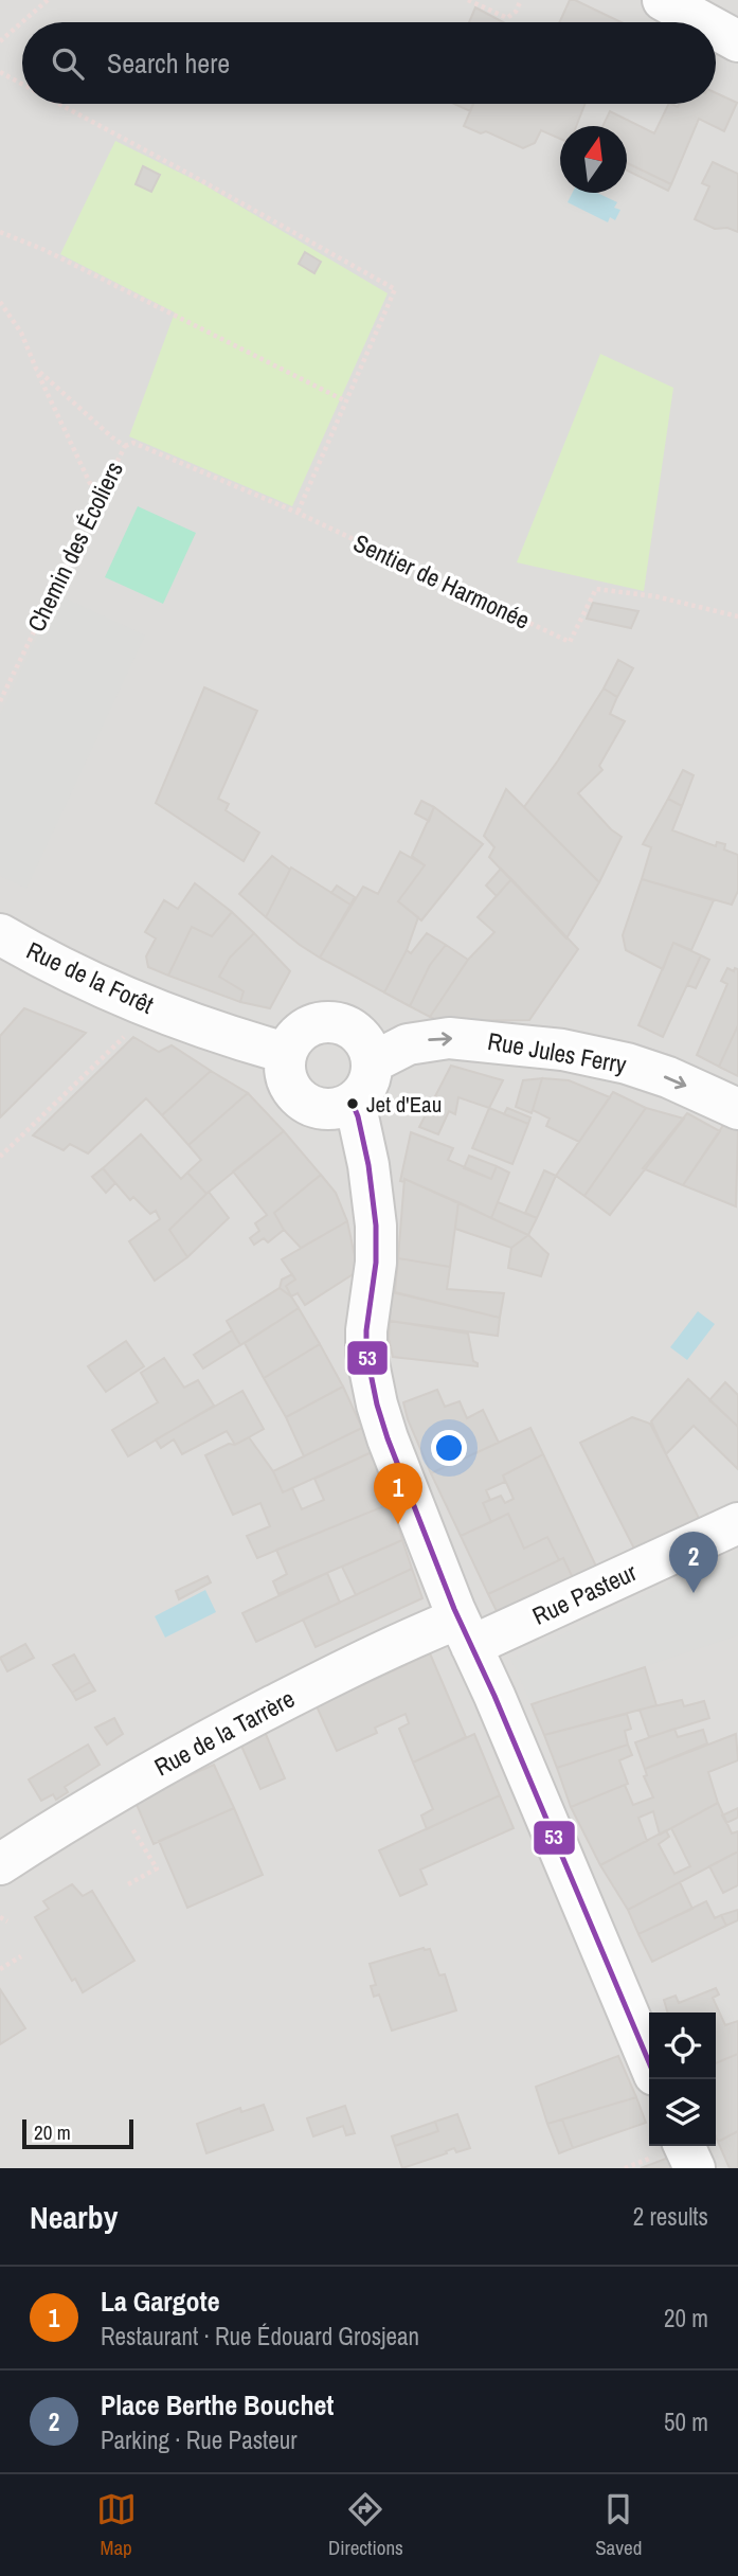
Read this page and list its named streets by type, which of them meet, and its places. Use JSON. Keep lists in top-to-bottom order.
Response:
{
  "streets": {
    "street": [
      "Rue de la Forêt",
      "Rue Jules Ferry",
      "Rue Pasteur",
      "Rue de la Tarrère"
    ],
    "path": ["Chemin des Écoliers", "Sentier de Harmonée"]
  },
  "crossings": [
    ["Chemin des Écoliers", "Sentier de Harmonée"],
    ["Rue de la Forêt", "Rue Jules Ferry"],
    ["Rue Pasteur", "Rue de la Tarrère"]
  ],
  "one_way": ["Rue Jules Ferry"],
  "places": ["Jet d'Eau"],
  "lines": ["transit line 53"],
  "scale_bar": "20 m",
  "north": "top",
  "page": {
    "search": "Search here",
    "pins": ["1", "2"],
    "scale": "20 m",
    "heading": ["Nearby", "2 results"],
    "list": [
      {
        "mark": "1",
        "name": "La Gargote",
        "note": "Restaurant · Rue Édouard Grosjean",
        "value": "20 m"
      },
      {
        "mark": "2",
        "name": "Place Berthe Bouchet",
        "note": "Parking · Rue Pasteur",
        "value": "50 m"
      }
    ],
    "nav": ["Map", "Directions", "Saved"]
  }
}
